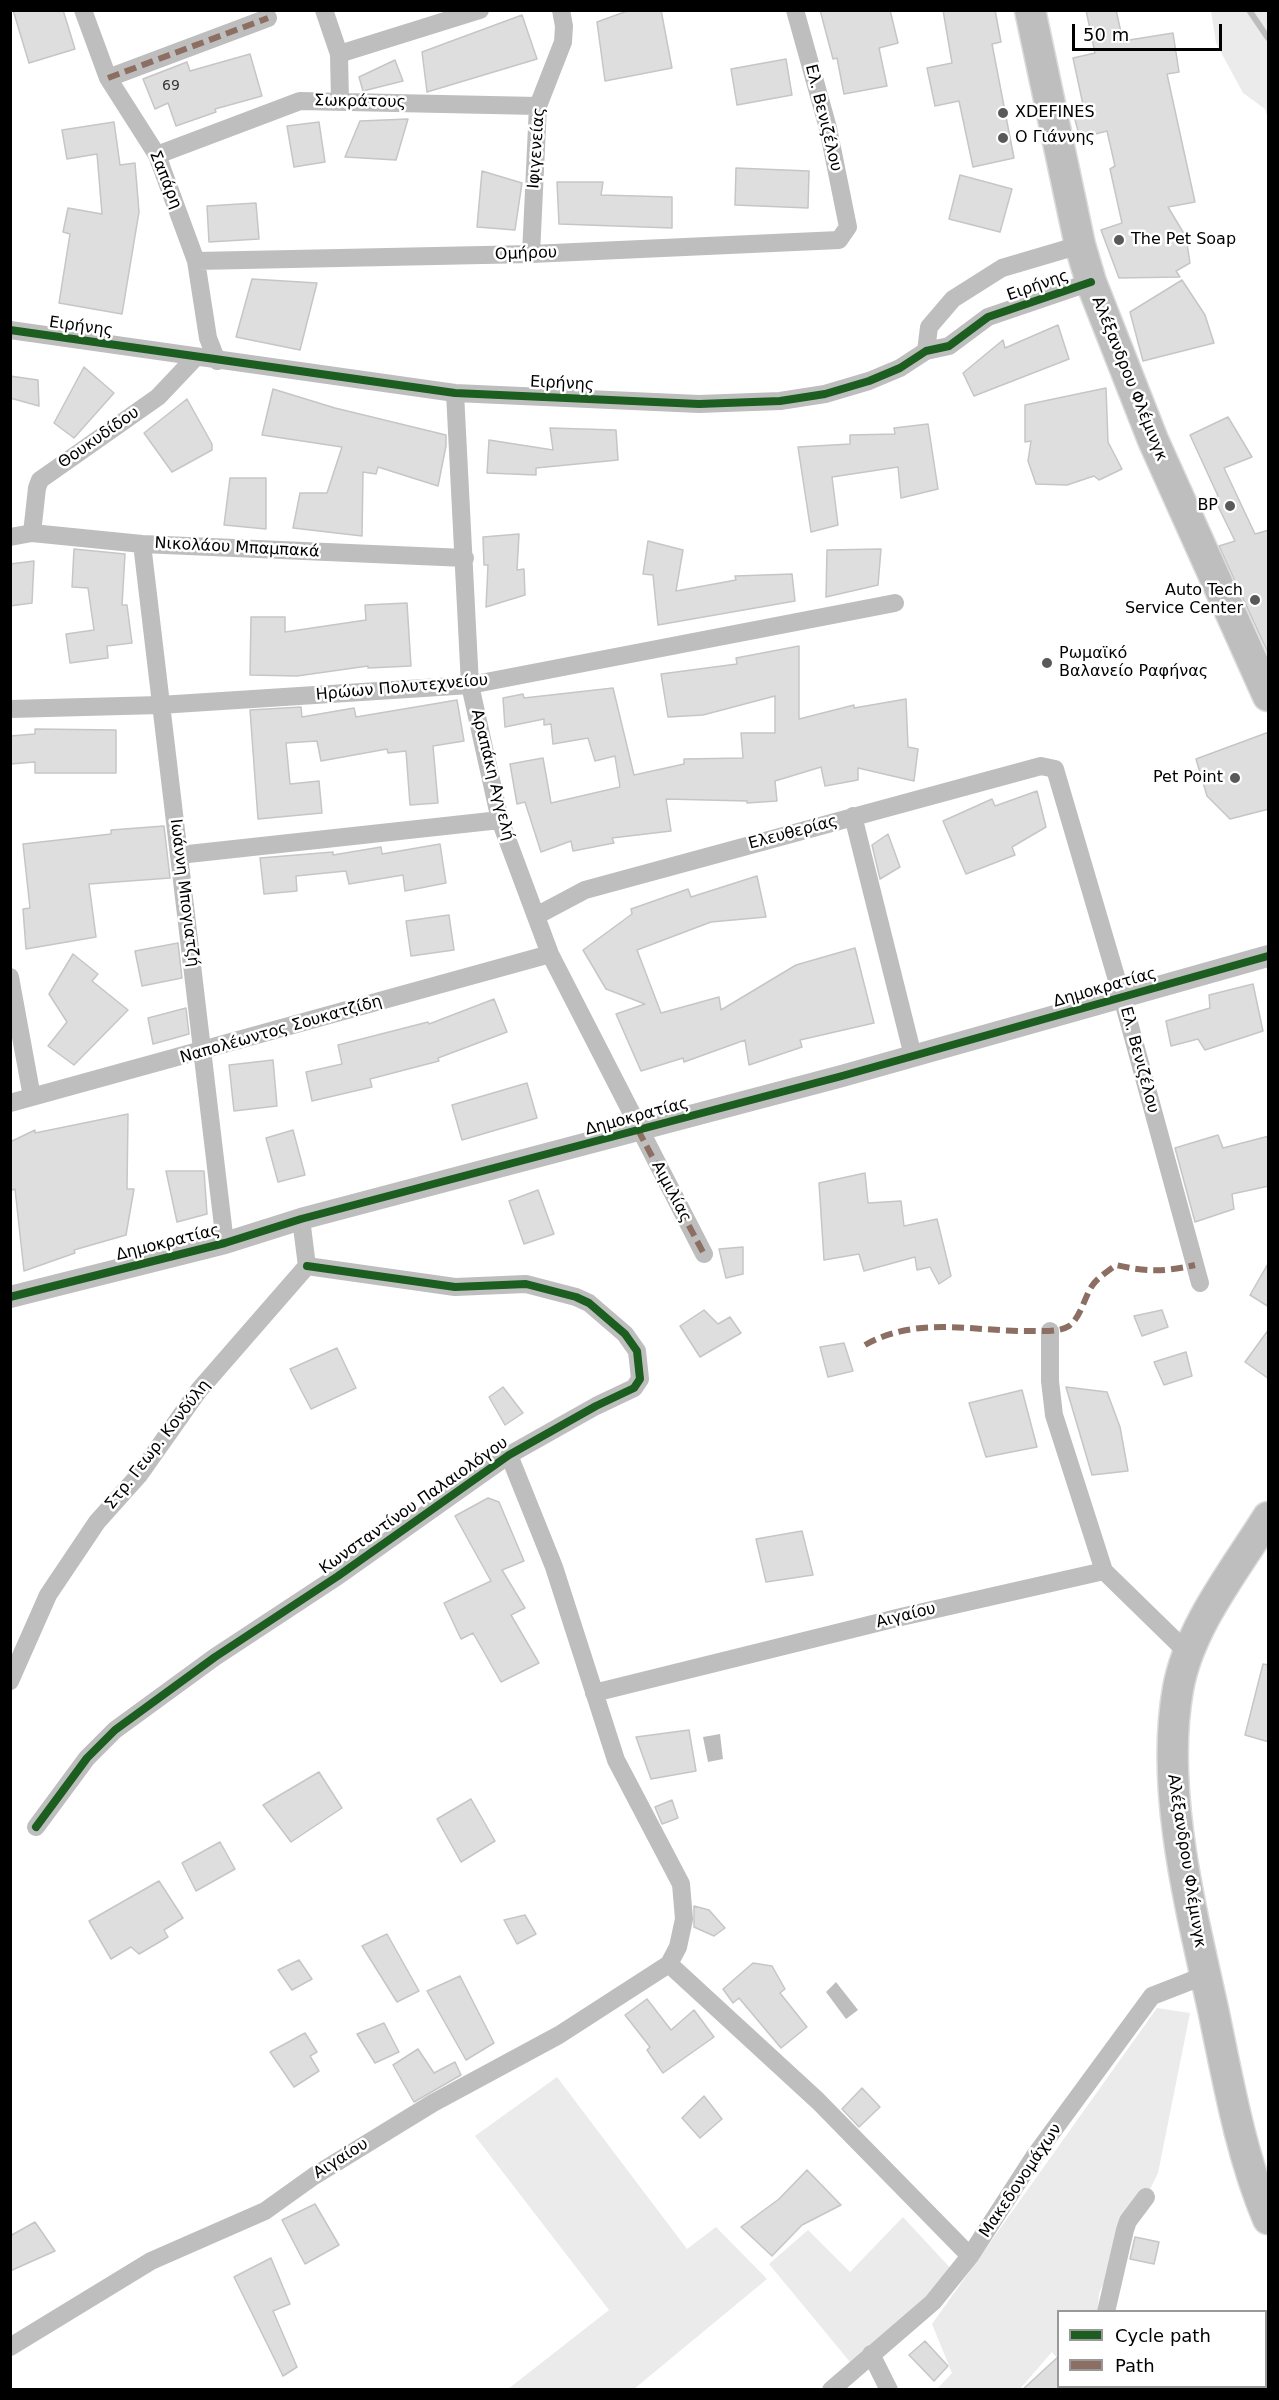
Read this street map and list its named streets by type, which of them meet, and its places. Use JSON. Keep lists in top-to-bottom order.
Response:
{
  "streets": {
    "main road": ["Αλέξανδρου Φλέμινγκ"],
    "street": [
      "Σωκράτους",
      "Ελ. Βενιζέλου",
      "Ιφιγενείας",
      "Σαπάρη",
      "Ομήρου",
      "Ειρήνης",
      "Θουκυδίδου",
      "Νικολάου Μπαμπακά",
      "Ηρώων Πολυτεχνείου",
      "Αραπάκη Αγγελή",
      "Ελευθερίας",
      "Ιωάννη Μπογιατζή",
      "Δημοκρατίας",
      "Ναπολέωντος Σουκατζίδη",
      "Αιμιλίας",
      "Στρ. Γεωρ. Κονδύλη",
      "Κωνσταντίνου Παλαιολόγου",
      "Αιγαίου",
      "Μακεδονομάχων"
    ]
  },
  "crossings": [
    ["Σωκράτους", "Ιφιγενείας"],
    ["Σωκράτους", "Σαπάρη"],
    ["Ελ. Βενιζέλου", "Ομήρου"],
    ["Ελ. Βενιζέλου", "Ελευθερίας"],
    ["Ελ. Βενιζέλου", "Δημοκρατίας"],
    ["Ιφιγενείας", "Ομήρου"],
    ["Σαπάρη", "Ομήρου"],
    ["Σαπάρη", "Ειρήνης"],
    ["Ειρήνης", "Αλέξανδρου Φλέμινγκ"],
    ["Ειρήνης", "Θουκυδίδου"],
    ["Ειρήνης", "Αραπάκη Αγγελή"],
    ["Αλέξανδρου Φλέμινγκ", "Μακεδονομάχων"],
    ["Θουκυδίδου", "Νικολάου Μπαμπακά"],
    ["Νικολάου Μπαμπακά", "Αραπάκη Αγγελή"],
    ["Νικολάου Μπαμπακά", "Ιωάννη Μπογιατζή"],
    ["Ηρώων Πολυτεχνείου", "Αραπάκη Αγγελή"],
    ["Ηρώων Πολυτεχνείου", "Ιωάννη Μπογιατζή"],
    ["Αραπάκη Αγγελή", "Ελευθερίας"],
    ["Αραπάκη Αγγελή", "Δημοκρατίας"],
    ["Αραπάκη Αγγελή", "Ναπολέωντος Σουκατζίδη"],
    ["Αραπάκη Αγγελή", "Αιμιλίας"],
    ["Ιωάννη Μπογιατζή", "Δημοκρατίας"],
    ["Ιωάννη Μπογιατζή", "Ναπολέωντος Σουκατζίδη"],
    ["Δημοκρατίας", "Αιμιλίας"],
    ["Στρ. Γεωρ. Κονδύλη", "Κωνσταντίνου Παλαιολόγου"]
  ],
  "places": [
    "XDEFINES",
    "Ο Γιάννης",
    "The Pet Soap",
    "BP",
    "Auto Tech Service Center",
    "Ρωμαϊκό Βαλανείο Ραφήνας",
    "Pet Point"
  ],
  "house_numbers": ["69"],
  "legend": ["Cycle path", "Path"],
  "scale_bar": "50 m"
}
